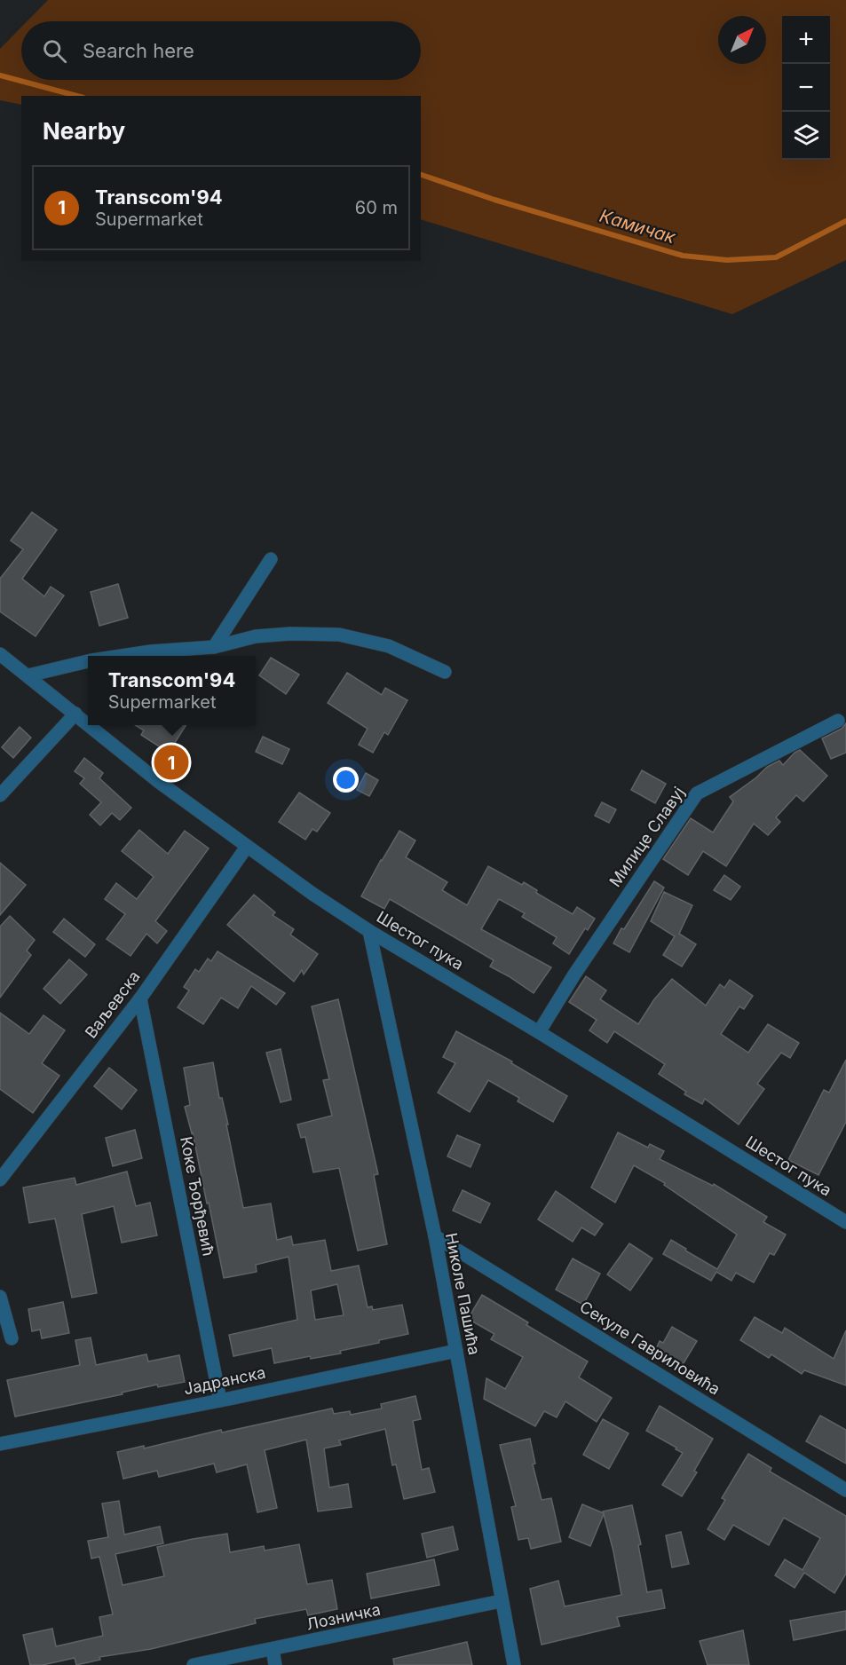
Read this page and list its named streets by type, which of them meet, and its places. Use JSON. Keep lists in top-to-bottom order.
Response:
{
  "streets": {
    "street": [
      "Милице Славуј",
      "Шестог пука",
      "Ваљевска",
      "Коке Ђорђевић",
      "Николе Пашића",
      "Секуле Гавриловића",
      "Јадранска",
      "Лозничка"
    ]
  },
  "crossings": [
    ["Милице Славуј", "Шестог пука"],
    ["Шестог пука", "Ваљевска"],
    ["Шестог пука", "Николе Пашића"],
    ["Ваљевска", "Коке Ђорђевић"],
    ["Коке Ђорђевић", "Јадранска"],
    ["Николе Пашића", "Секуле Гавриловића"],
    ["Николе Пашића", "Јадранска"],
    ["Николе Пашића", "Лозничка"]
  ],
  "water": ["Камичак"],
  "north": "top right",
  "page": {
    "map_buttons": ["+", "−"],
    "search": "Search here",
    "heading": "Nearby",
    "list": [
      {
        "mark": "1",
        "name": "Transcom'94",
        "note": "Supermarket",
        "value": "60 m"
      }
    ],
    "popup": ["Transcom'94", "Supermarket"],
    "pins": "1"
  }
}
